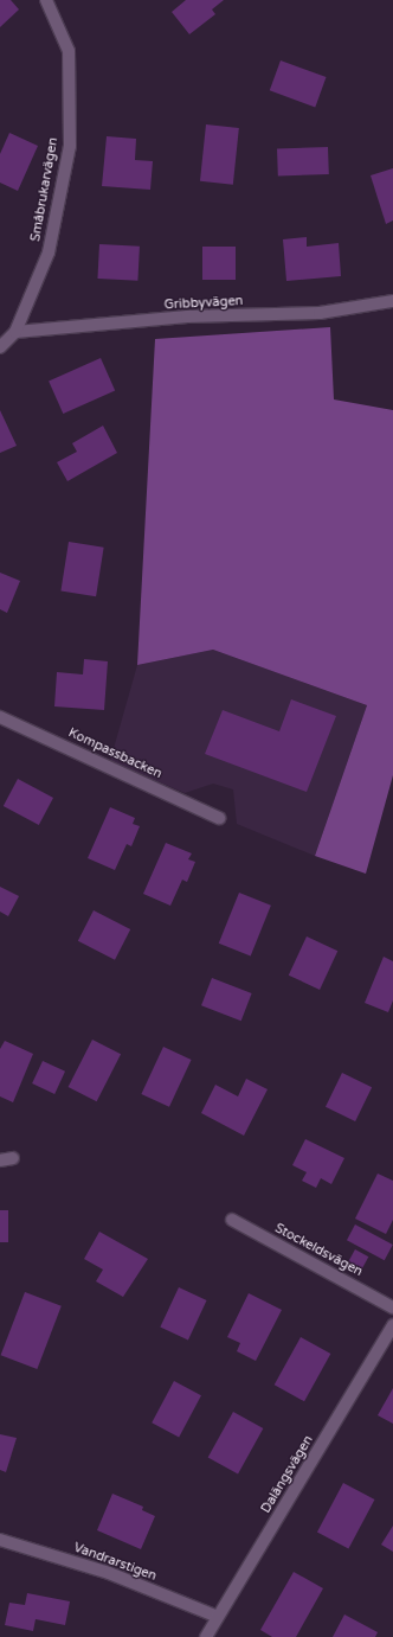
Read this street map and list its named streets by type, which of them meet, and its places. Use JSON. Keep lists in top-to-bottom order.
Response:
{
  "streets": {
    "street": [
      "Småbrukarvägen",
      "Gribbyvägen",
      "Kompassbacken",
      "Stockeldsvägen",
      "Dalängsvägen",
      "Vandrarstigen"
    ]
  },
  "crossings": [
    ["Småbrukarvägen", "Gribbyvägen"],
    ["Dalängsvägen", "Vandrarstigen"]
  ]
}
